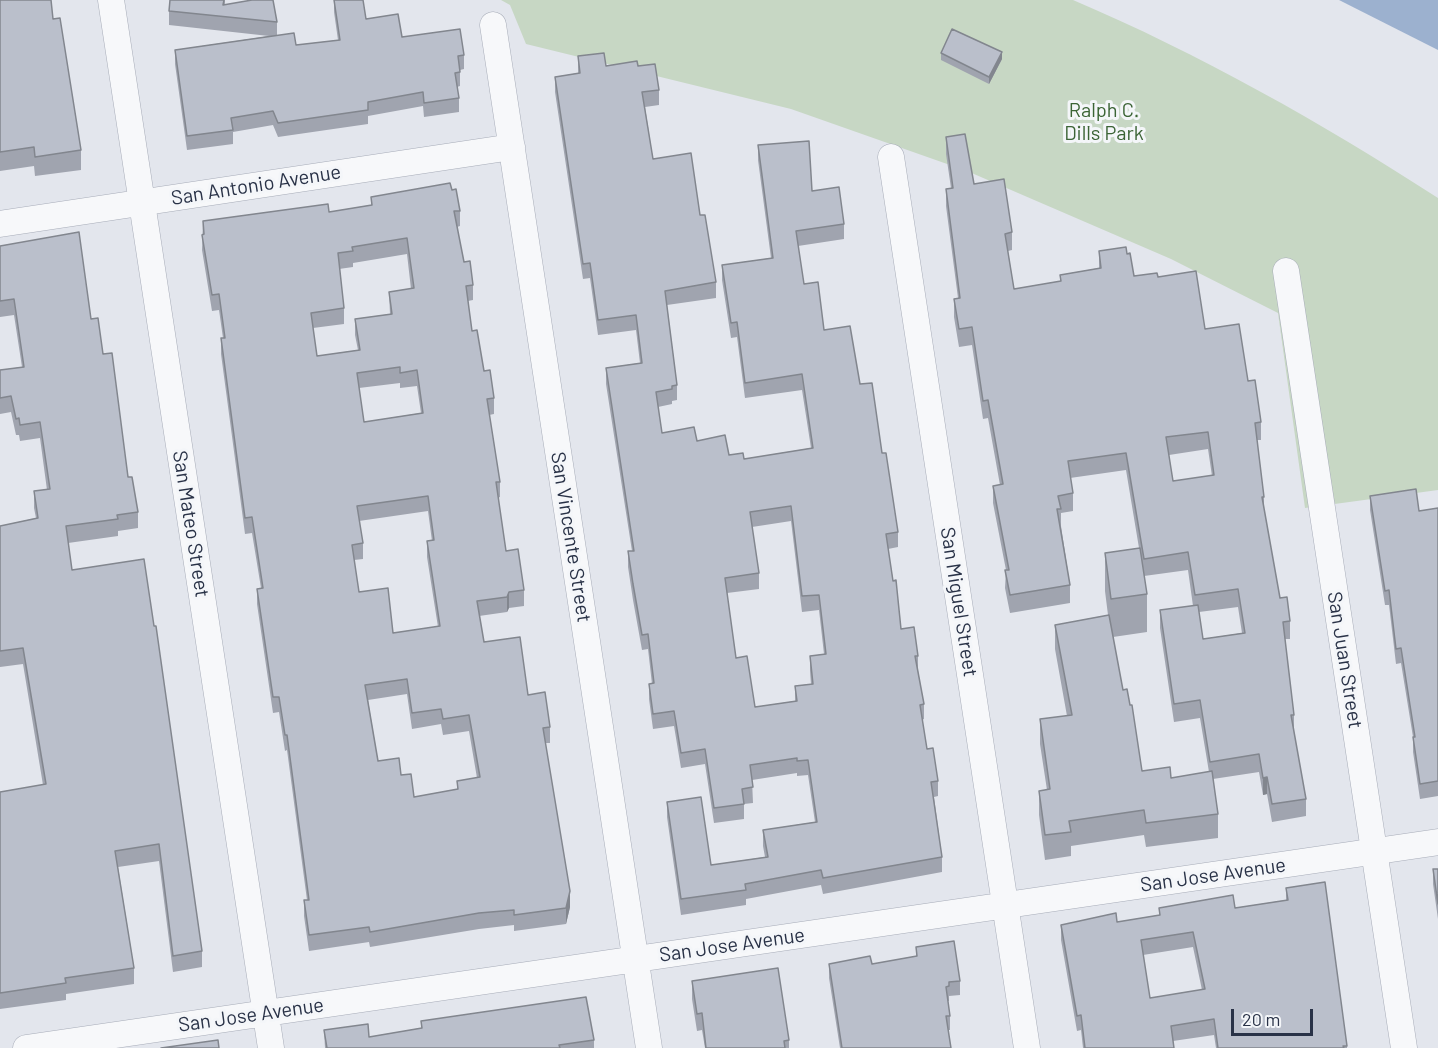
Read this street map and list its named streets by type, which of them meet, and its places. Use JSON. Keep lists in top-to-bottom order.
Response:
{
  "streets": {
    "street": [
      "San Antonio Avenue",
      "San Mateo Street",
      "San Vincente Street",
      "San Miguel Street",
      "San Juan Street",
      "San Jose Avenue"
    ]
  },
  "crossings": [
    ["San Antonio Avenue", "San Mateo Street"],
    ["San Antonio Avenue", "San Vincente Street"],
    ["San Mateo Street", "San Jose Avenue"],
    ["San Vincente Street", "San Jose Avenue"],
    ["San Miguel Street", "San Jose Avenue"],
    ["San Juan Street", "San Jose Avenue"]
  ],
  "parks": ["Ralph C. Dills Park"],
  "scale_bar": "20 m"
}
